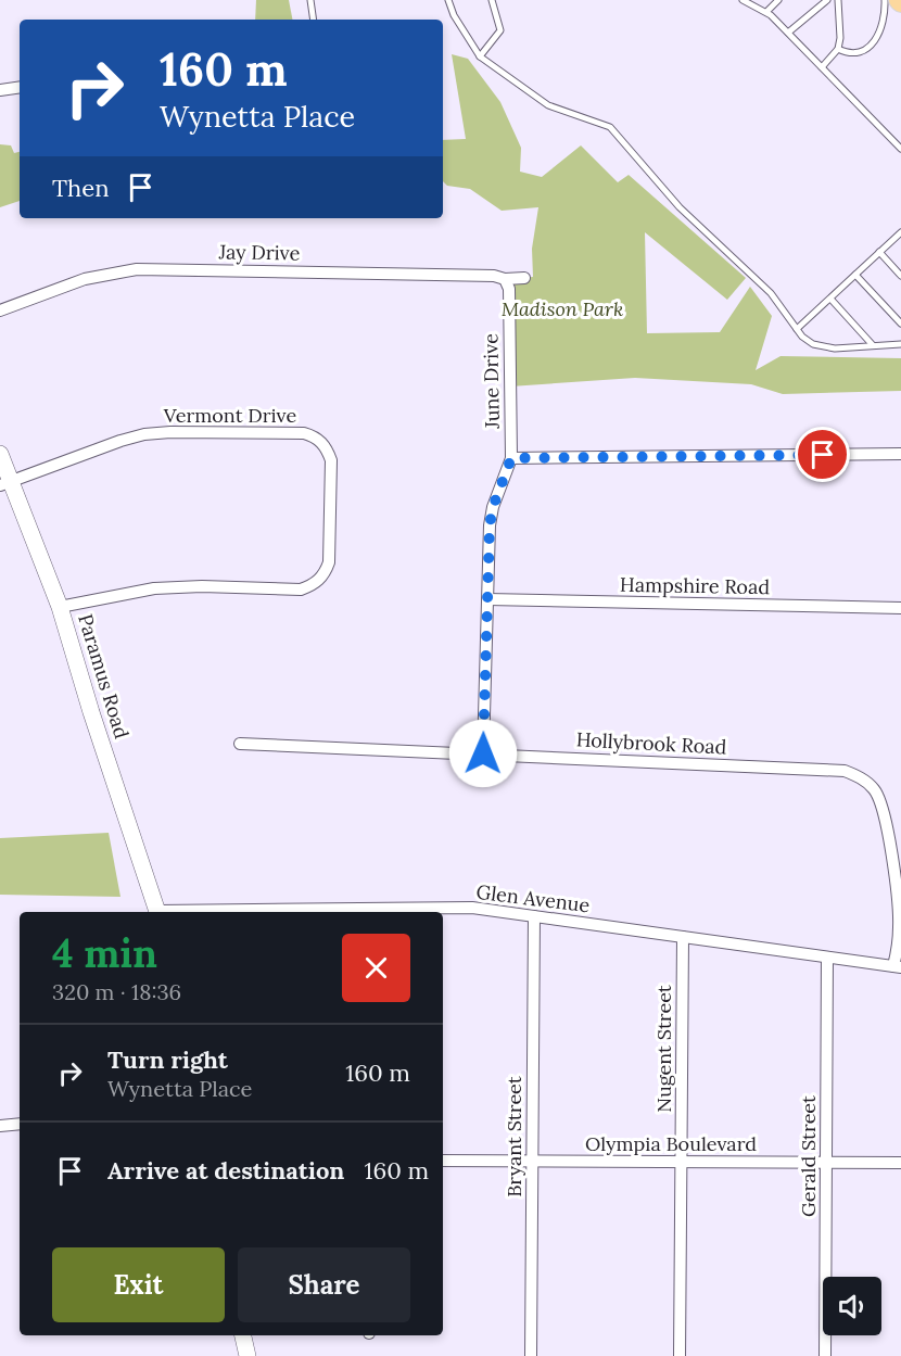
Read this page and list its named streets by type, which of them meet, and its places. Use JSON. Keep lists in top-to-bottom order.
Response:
{
  "streets": {
    "main road": ["Paramus Road"],
    "street": [
      "Jay Drive",
      "June Drive",
      "Vermont Drive",
      "Hampshire Road",
      "Hollybrook Road",
      "Glen Avenue",
      "Nugent Street",
      "Bryant Street",
      "Olympia Boulevard",
      "Gerald Street"
    ]
  },
  "crossings": [
    ["Jay Drive", "June Drive"],
    ["June Drive", "Hampshire Road"],
    ["June Drive", "Hollybrook Road"],
    ["Vermont Drive", "Paramus Road"],
    ["Hollybrook Road", "Glen Avenue"],
    ["Glen Avenue", "Nugent Street"],
    ["Glen Avenue", "Bryant Street"],
    ["Glen Avenue", "Gerald Street"],
    ["Nugent Street", "Olympia Boulevard"],
    ["Bryant Street", "Olympia Boulevard"],
    ["Olympia Boulevard", "Gerald Street"]
  ],
  "parks": ["Madison Park"],
  "page": {
    "turn": ["160 m", "Wynetta Place"],
    "then": "Then",
    "heading": ["4 min", "320 m · 18:36"],
    "list": [
      {
        "name": "Turn right",
        "note": "Wynetta Place",
        "value": "160 m"
      },
      {
        "name": "Arrive at destination",
        "value": "160 m"
      }
    ],
    "buttons": ["Exit", "Share"]
  }
}
